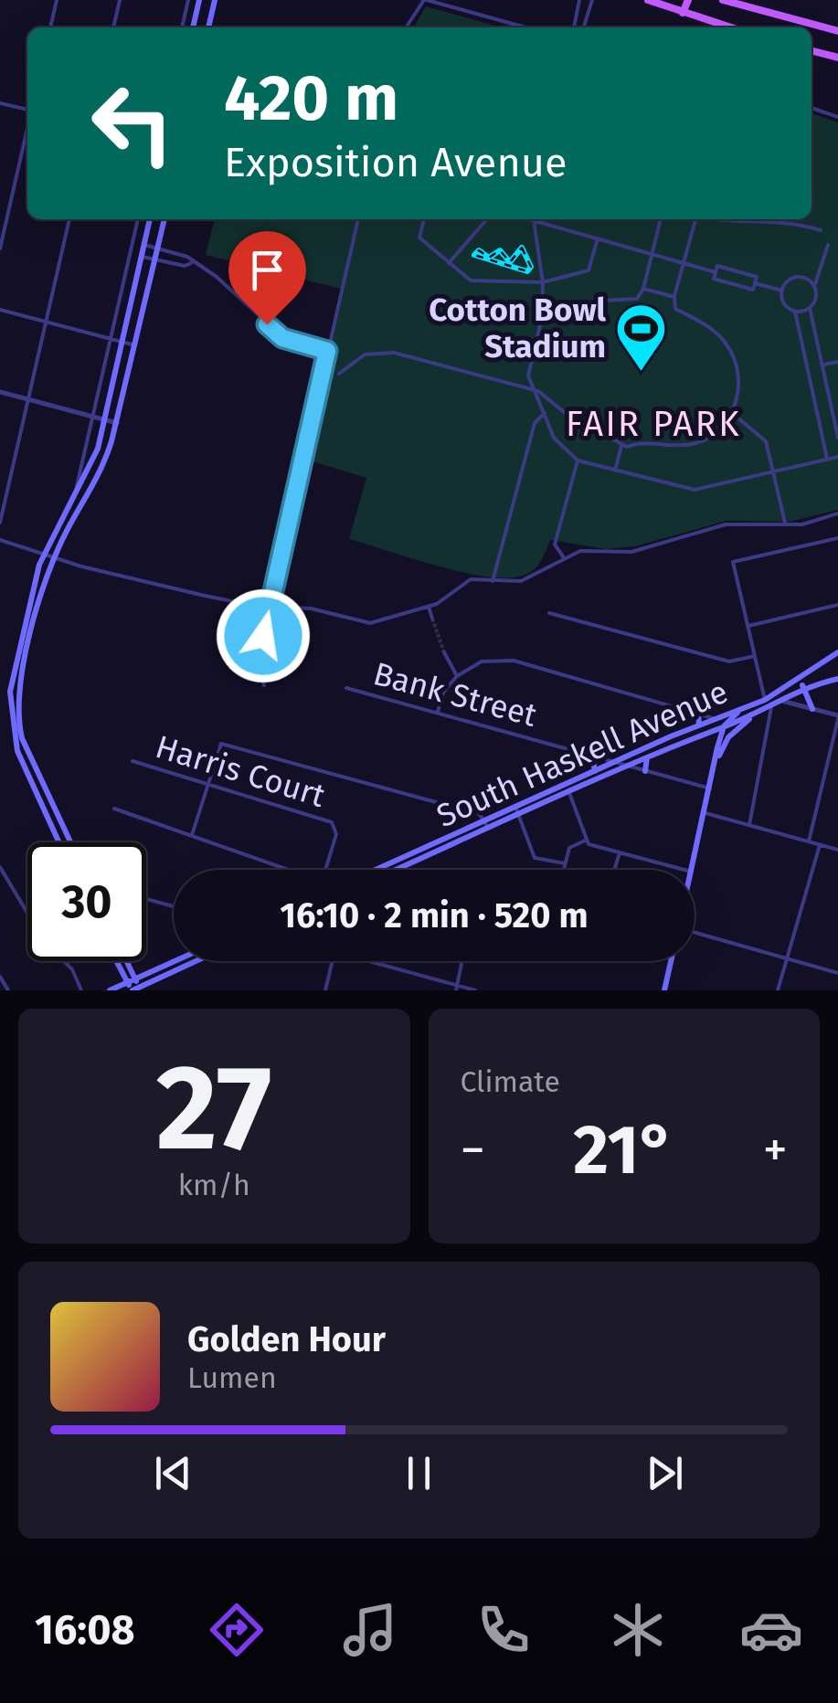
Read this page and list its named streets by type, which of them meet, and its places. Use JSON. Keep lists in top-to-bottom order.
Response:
{
  "streets": {
    "main road": ["South Haskell Avenue"],
    "street": ["Bank Street", "Harris Court"]
  },
  "crossings": [
    ["Bank Street", "South Haskell Avenue"]
  ],
  "districts": ["FAIR PARK"],
  "places": {
    "sports": ["Cotton Bowl Stadium"]
  },
  "page": {
    "turn": ["420 m", "Exposition Avenue"],
    "limit": "30",
    "trip": "16:10 · 2 min · 520 m",
    "tile": [
      ["27", "km/h"],
      "Climate"
    ],
    "heat": ["−", "21°", "+"],
    "song": ["Golden Hour", "Lumen"],
    "tabs": "16:08"
  }
}
